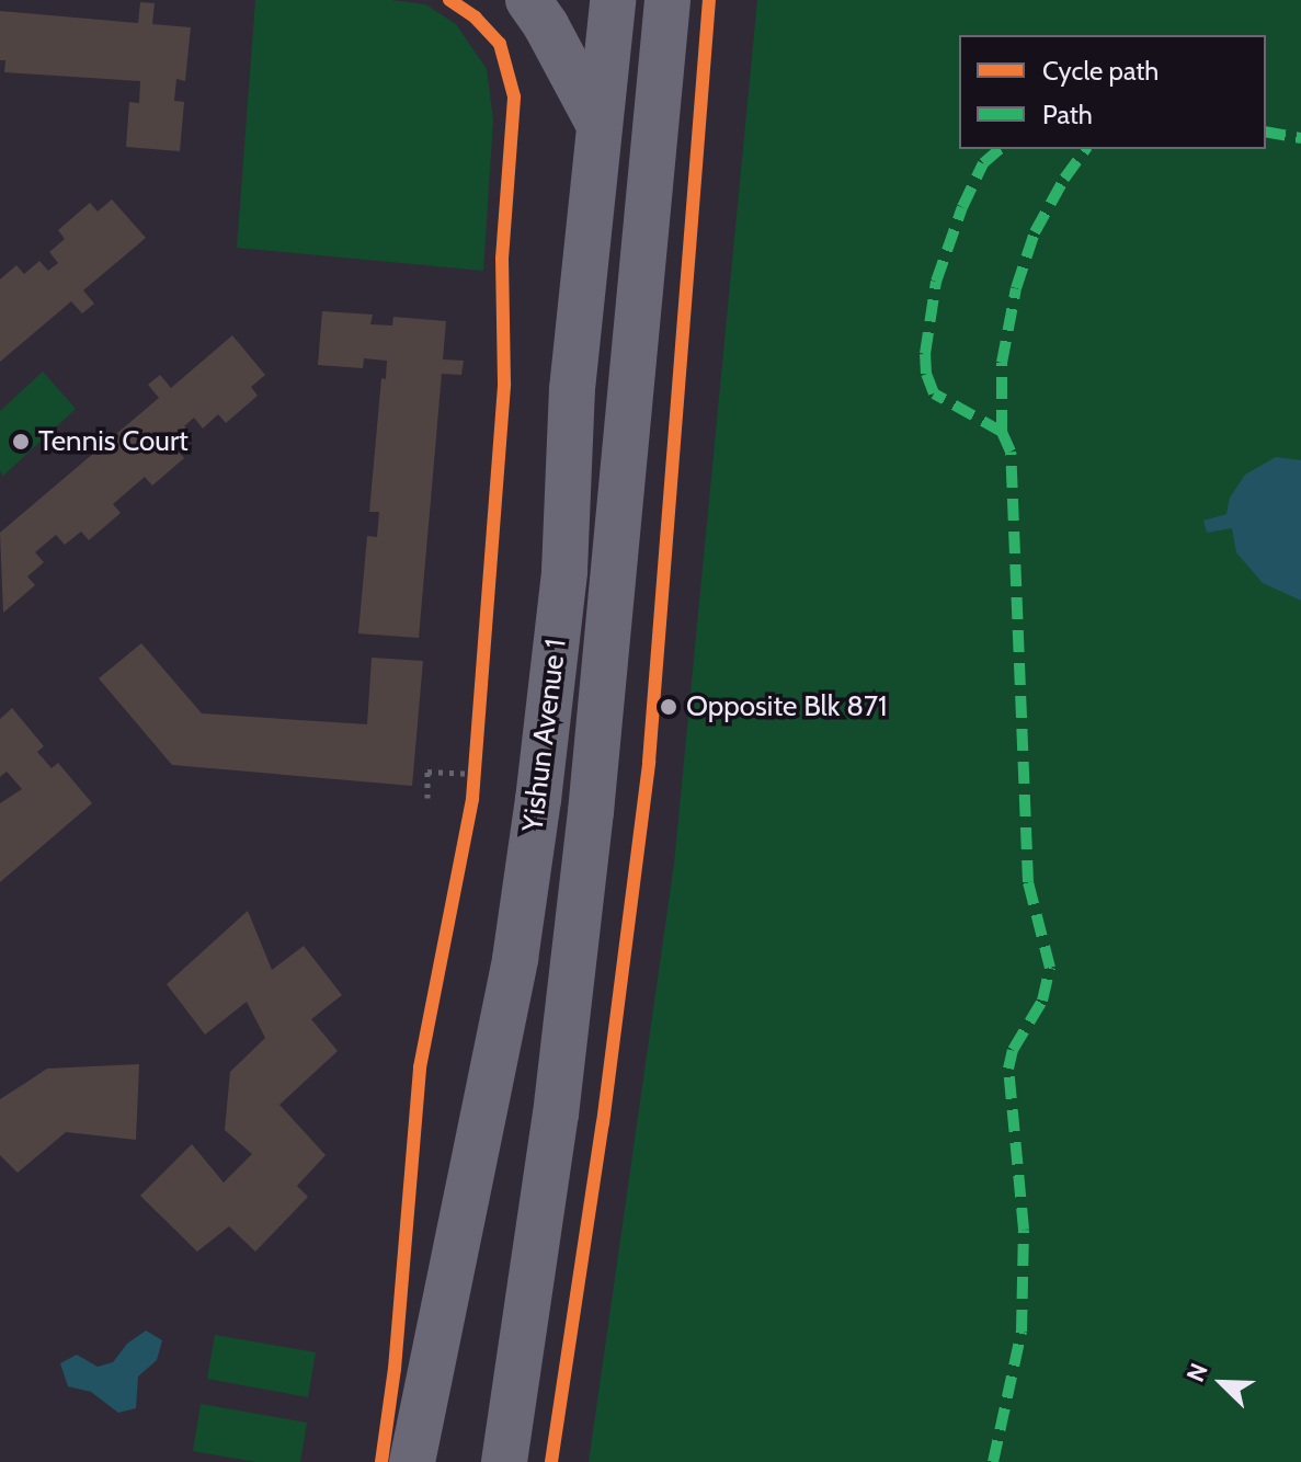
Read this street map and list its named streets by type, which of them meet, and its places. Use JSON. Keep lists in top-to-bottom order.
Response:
{
  "streets": {
    "main road": ["Yishun Avenue 1"]
  },
  "places": ["Tennis Court", "Opposite Blk 871"],
  "legend": ["Cycle path", "Path"],
  "north": "top left"
}
